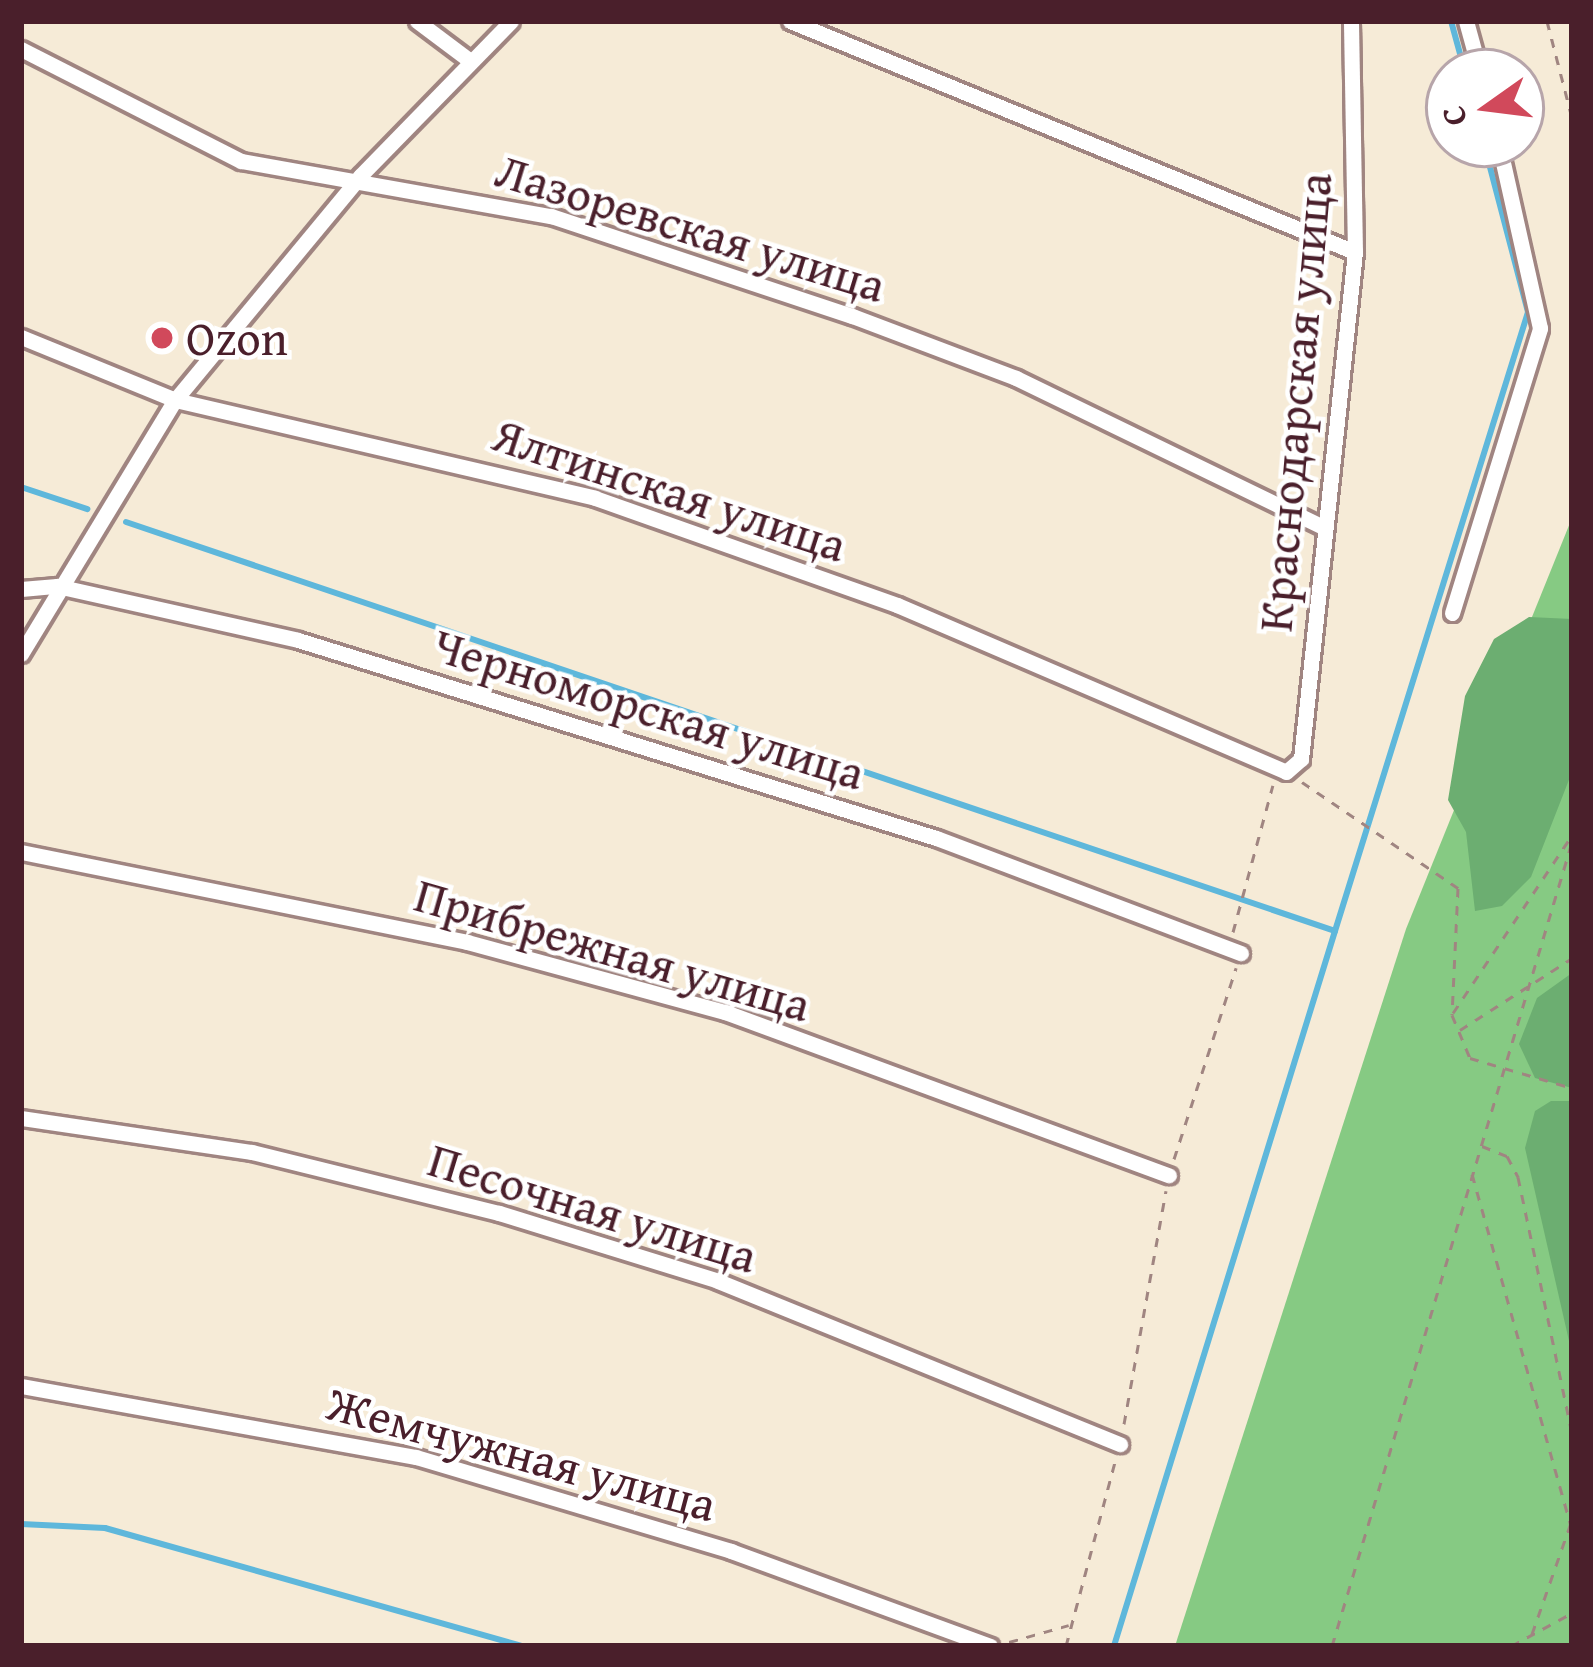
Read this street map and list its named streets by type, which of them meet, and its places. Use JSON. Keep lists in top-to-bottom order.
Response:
{
  "streets": {
    "street": [
      "Лазоревская улица",
      "Краснодарская улица",
      "Ялтинская улица",
      "Черноморская улица",
      "Прибрежная улица",
      "Песочная улица",
      "Жемчужная улица"
    ]
  },
  "crossings": [
    ["Лазоревская улица", "Краснодарская улица"],
    ["Краснодарская улица", "Ялтинская улица"]
  ],
  "places": ["Ozon"],
  "north": "left"
}
